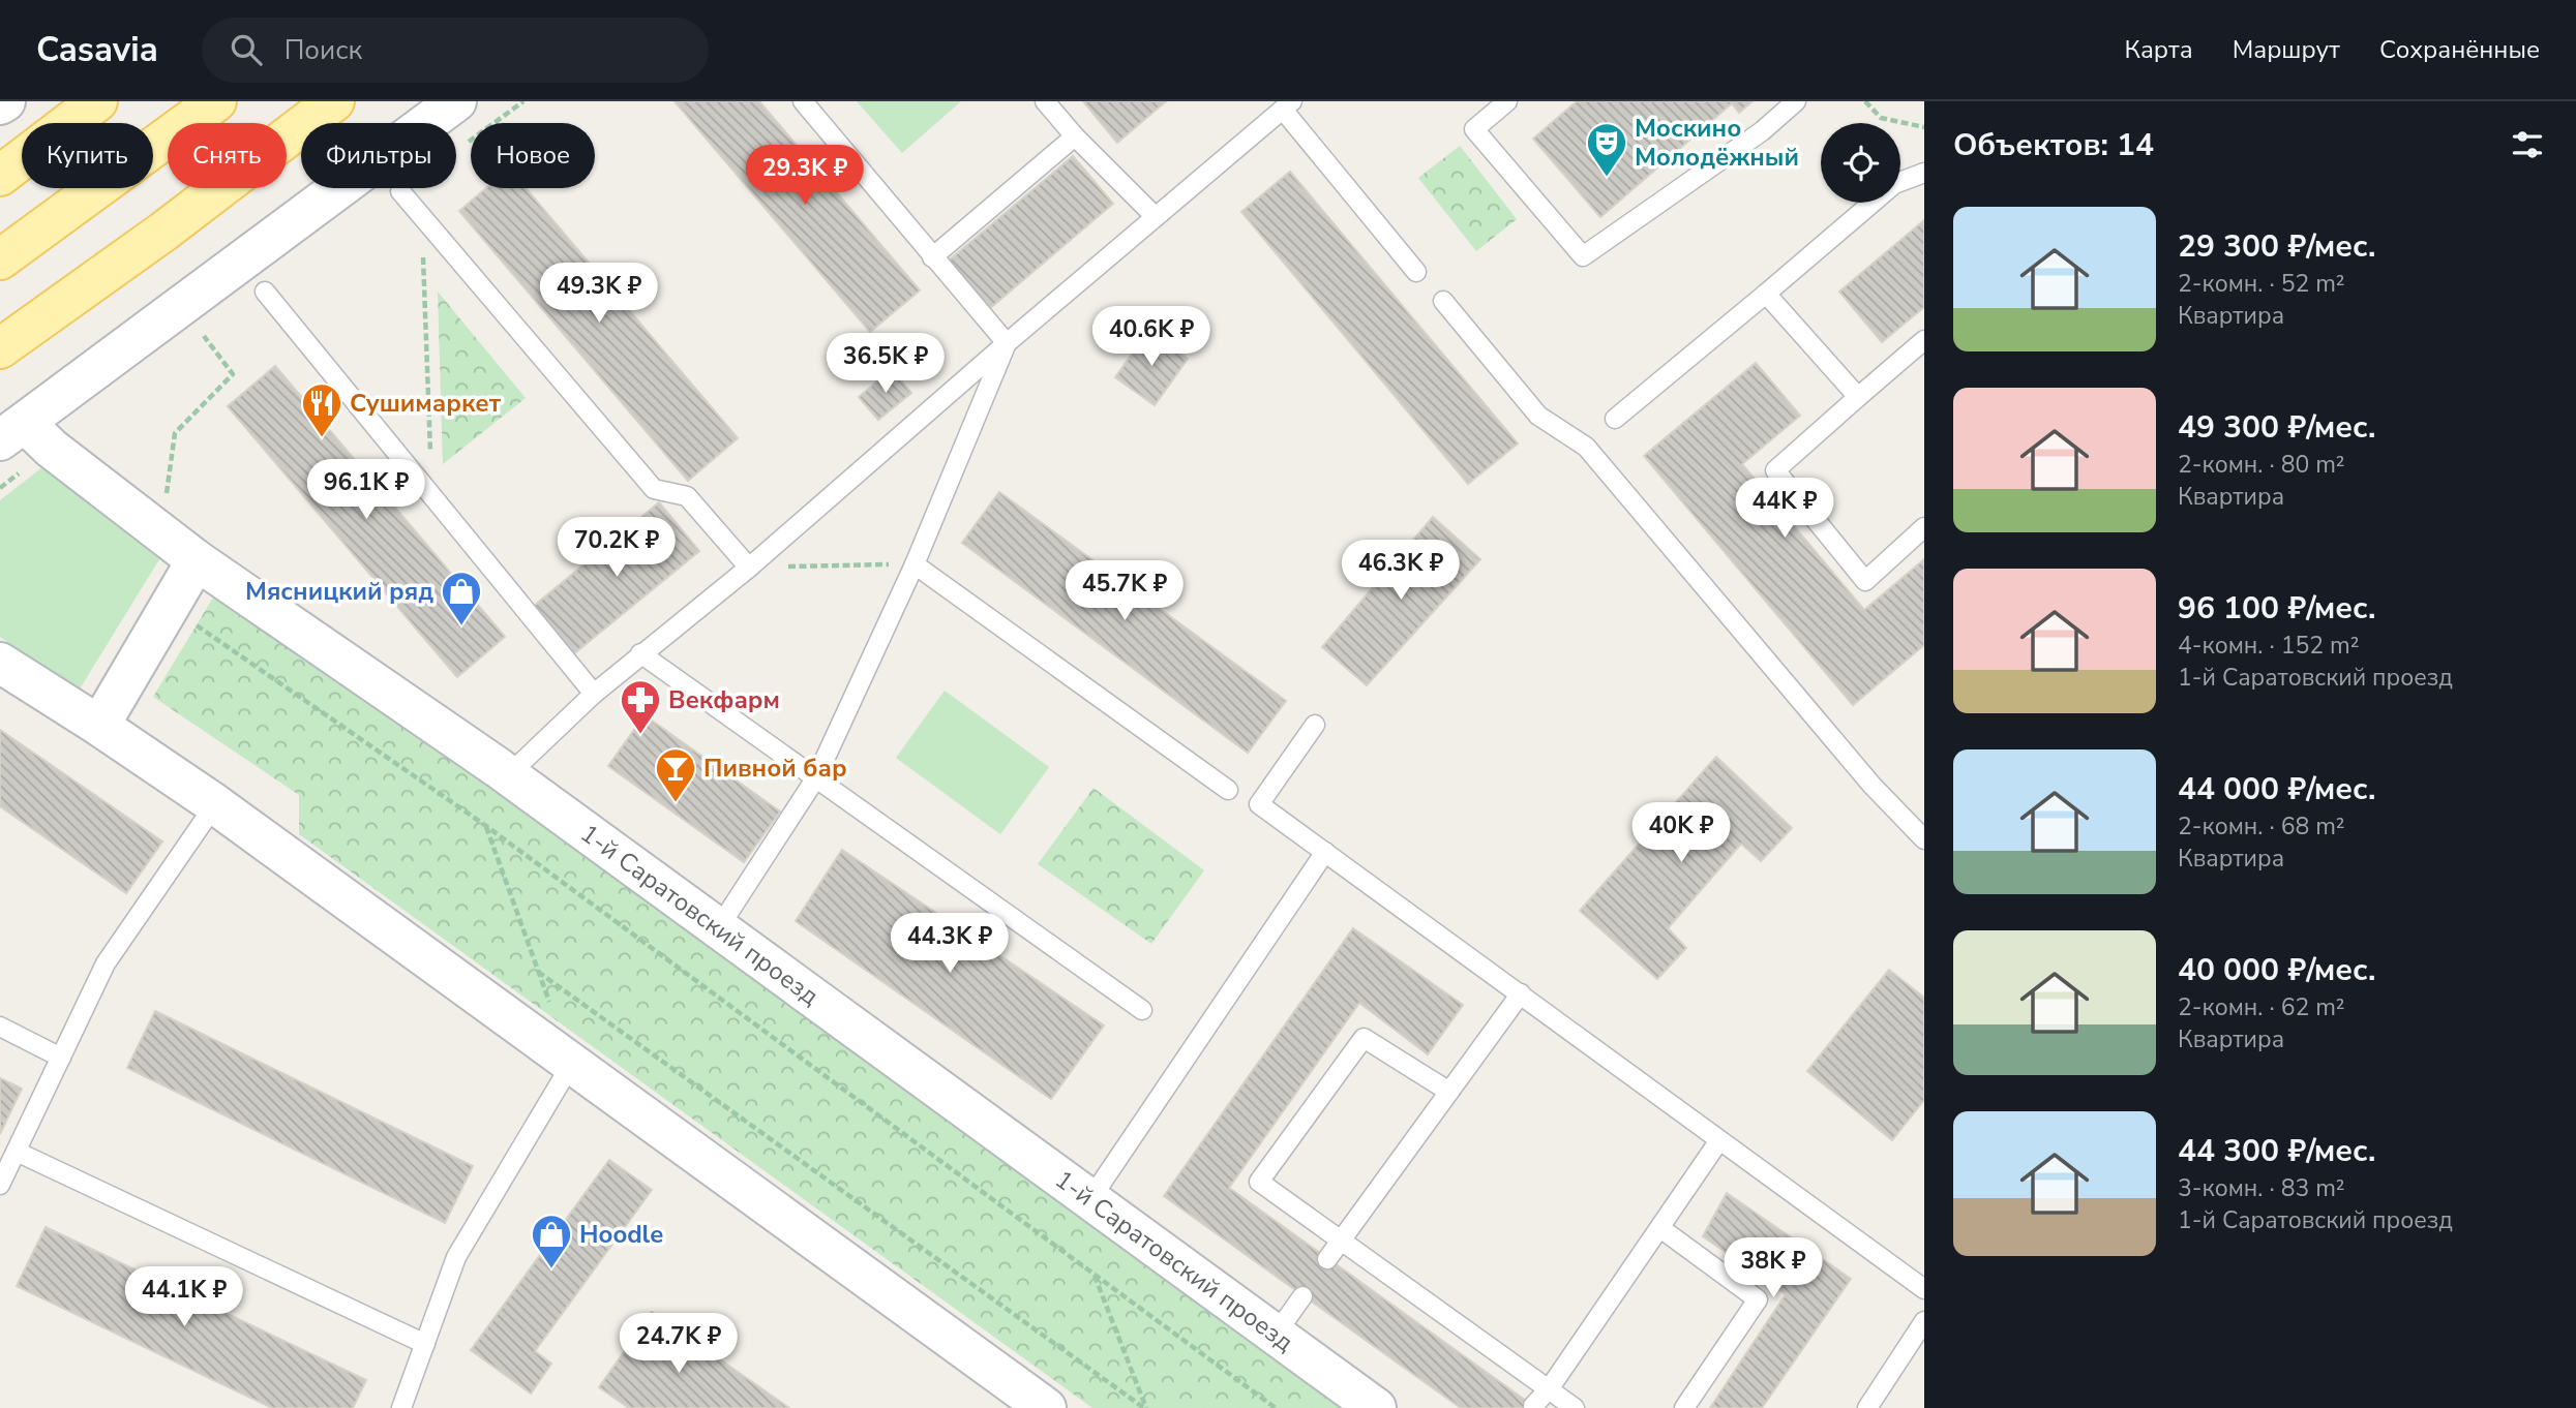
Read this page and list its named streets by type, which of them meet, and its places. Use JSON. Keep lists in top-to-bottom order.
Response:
{
  "streets": {
    "street": ["1-й Саратовский проезд"]
  },
  "places": {
    "theatre": ["Москино Молодёжный"],
    "restaurant": ["Сушимаркет"],
    "shop": ["Мясницкий ряд", "Hoodle"],
    "pharmacy": ["Векфарм"],
    "bar": ["Пивной бар"]
  },
  "page": {
    "header": "Casavia",
    "search": "Поиск",
    "nav": ["Карта", "Маршрут", "Сохранённые"],
    "heading": "Объектов: 14",
    "chip": [
      "Купить",
      "Снять",
      "Фильтры",
      "Новое"
    ],
    "price": [
      "29.3K ₽",
      "49.3K ₽",
      "40.6K ₽",
      "36.5K ₽",
      "96.1K ₽",
      "44K ₽",
      "70.2K ₽",
      "46.3K ₽",
      "45.7K ₽",
      "40K ₽",
      "44.3K ₽",
      "38K ₽",
      "44.1K ₽",
      "24.7K ₽"
    ],
    "list": [
      {
        "name": "29 300 ₽/мес.",
        "note": "2-комн. · 52 m² · Квартира"
      },
      {
        "name": "49 300 ₽/мес.",
        "note": "2-комн. · 80 m² · Квартира"
      },
      {
        "name": "96 100 ₽/мес.",
        "note": "4-комн. · 152 m² · 1-й Саратовский проезд"
      },
      {
        "name": "44 000 ₽/мес.",
        "note": "2-комн. · 68 m² · Квартира"
      },
      {
        "name": "40 000 ₽/мес.",
        "note": "2-комн. · 62 m² · Квартира"
      },
      {
        "name": "44 300 ₽/мес.",
        "note": "3-комн. · 83 m² · 1-й Саратовский проезд"
      }
    ]
  }
}
